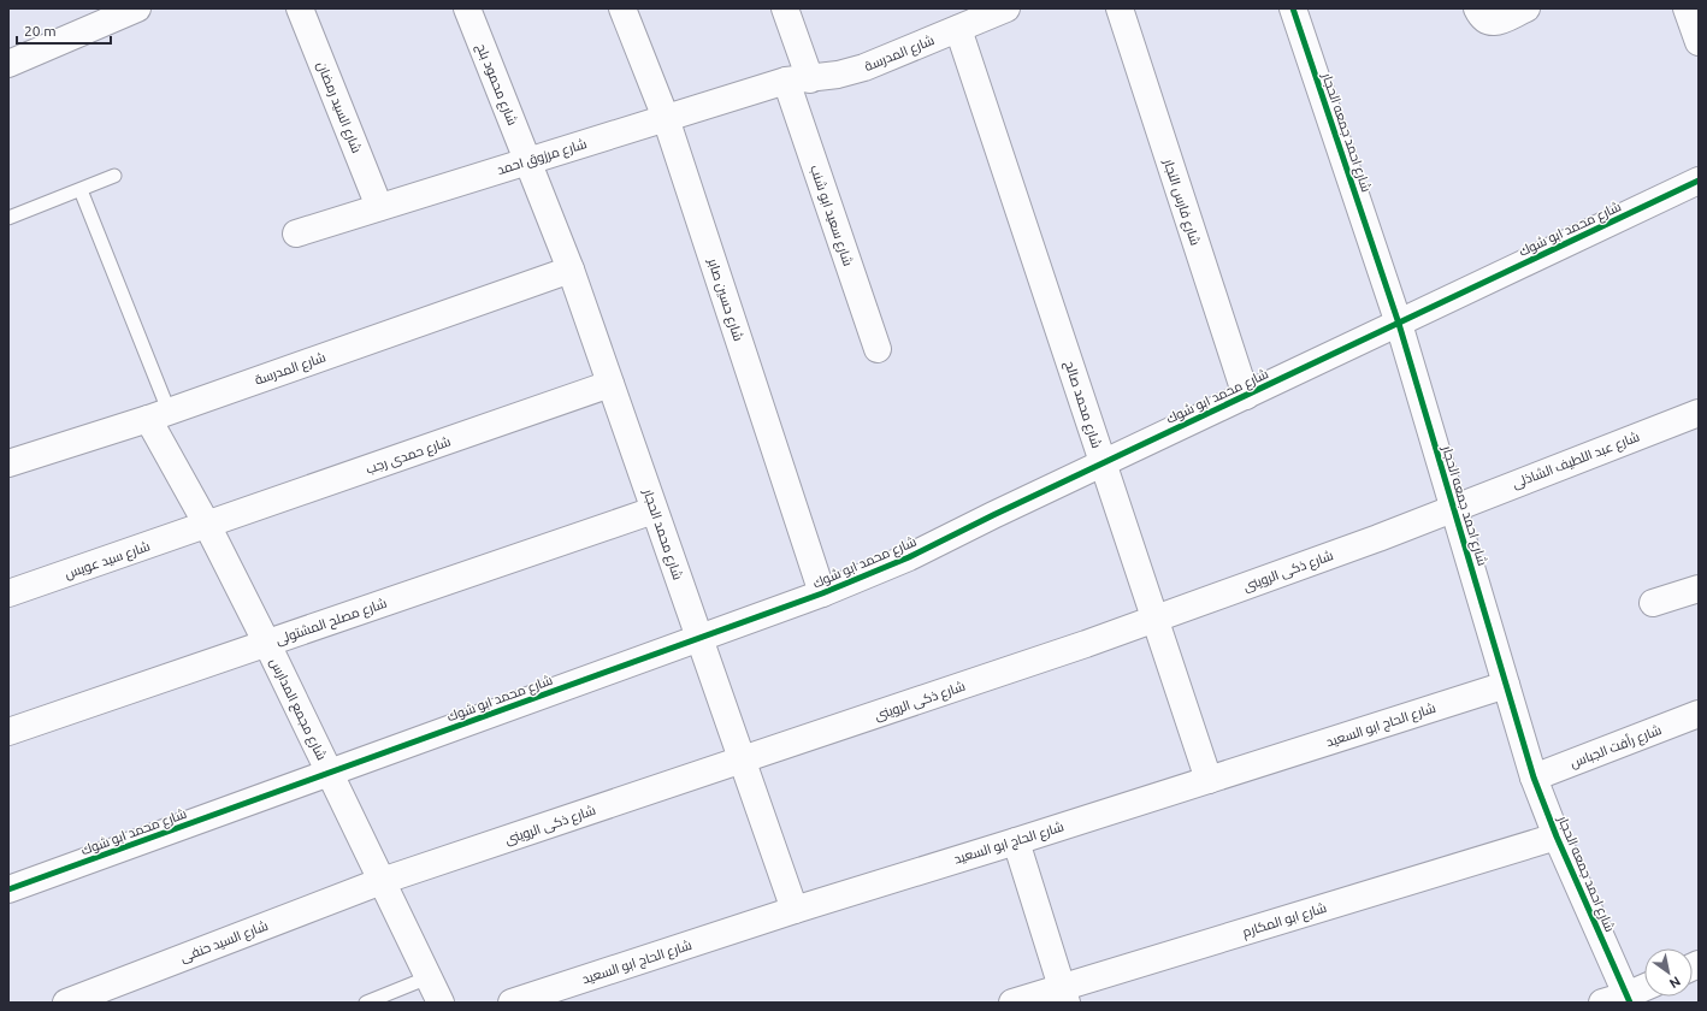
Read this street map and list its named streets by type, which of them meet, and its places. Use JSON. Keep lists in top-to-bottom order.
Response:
{
  "streets": {
    "street": [
      "شارع المدرسة",
      "شارع محمود بلح",
      "شارع السيد رمضان",
      "شارع احمد جمعه الحجار",
      "شارع مرزوق احمد",
      "شارع فارس النجار",
      "شارع سعيد ابو شنب",
      "شارع محمد ابو شوك",
      "شارع حسين صابر",
      "شارع محمد صالح",
      "شارع حمدى رجب",
      "شارع عبد اللطيف الشاذلى",
      "شارع محمد الحجار",
      "شارع سيد عويس",
      "شارع ذكى الروينى",
      "شارع مصلح المشتولى",
      "شارع مجمع المدارس",
      "شارع الحاج ابو السعيد",
      "شارع رأفت الجباس",
      "شارع ابو المكارم",
      "شارع السيد حنفى"
    ]
  },
  "crossings": [
    ["شارع المدرسة", "شارع مرزوق احمد"],
    ["شارع المدرسة", "شارع سعيد ابو شنب"],
    ["شارع المدرسة", "شارع محمد صالح"],
    ["شارع المدرسة", "شارع محمد الحجار"],
    ["شارع المدرسة", "شارع مجمع المدارس"],
    ["شارع محمود بلح", "شارع مرزوق احمد"],
    ["شارع محمود بلح", "شارع محمد الحجار"],
    ["شارع السيد رمضان", "شارع مرزوق احمد"],
    ["شارع احمد جمعه الحجار", "شارع محمد ابو شوك"],
    ["شارع احمد جمعه الحجار", "شارع عبد اللطيف الشاذلى"],
    ["شارع احمد جمعه الحجار", "شارع ذكى الروينى"],
    ["شارع احمد جمعه الحجار", "شارع الحاج ابو السعيد"],
    ["شارع احمد جمعه الحجار", "شارع رأفت الجباس"],
    ["شارع احمد جمعه الحجار", "شارع ابو المكارم"],
    ["شارع مرزوق احمد", "شارع سعيد ابو شنب"],
    ["شارع مرزوق احمد", "شارع حسين صابر"],
    ["شارع مرزوق احمد", "شارع محمد الحجار"],
    ["شارع فارس النجار", "شارع محمد ابو شوك"],
    ["شارع محمد ابو شوك", "شارع حسين صابر"],
    ["شارع محمد ابو شوك", "شارع محمد صالح"],
    ["شارع محمد ابو شوك", "شارع محمد الحجار"],
    ["شارع محمد ابو شوك", "شارع مجمع المدارس"],
    ["شارع محمد صالح", "شارع ذكى الروينى"],
    ["شارع محمد صالح", "شارع الحاج ابو السعيد"],
    ["شارع حمدى رجب", "شارع محمد الحجار"],
    ["شارع حمدى رجب", "شارع سيد عويس"],
    ["شارع حمدى رجب", "شارع مجمع المدارس"],
    ["شارع عبد اللطيف الشاذلى", "شارع ذكى الروينى"],
    ["شارع محمد الحجار", "شارع ذكى الروينى"],
    ["شارع محمد الحجار", "شارع مصلح المشتولى"],
    ["شارع محمد الحجار", "شارع الحاج ابو السعيد"],
    ["شارع سيد عويس", "شارع مجمع المدارس"],
    ["شارع ذكى الروينى", "شارع مجمع المدارس"],
    ["شارع ذكى الروينى", "شارع السيد حنفى"],
    ["شارع مصلح المشتولى", "شارع مجمع المدارس"],
    ["شارع مجمع المدارس", "شارع السيد حنفى"]
  ],
  "scale_bar": "20 m",
  "north": "bottom right"
}
